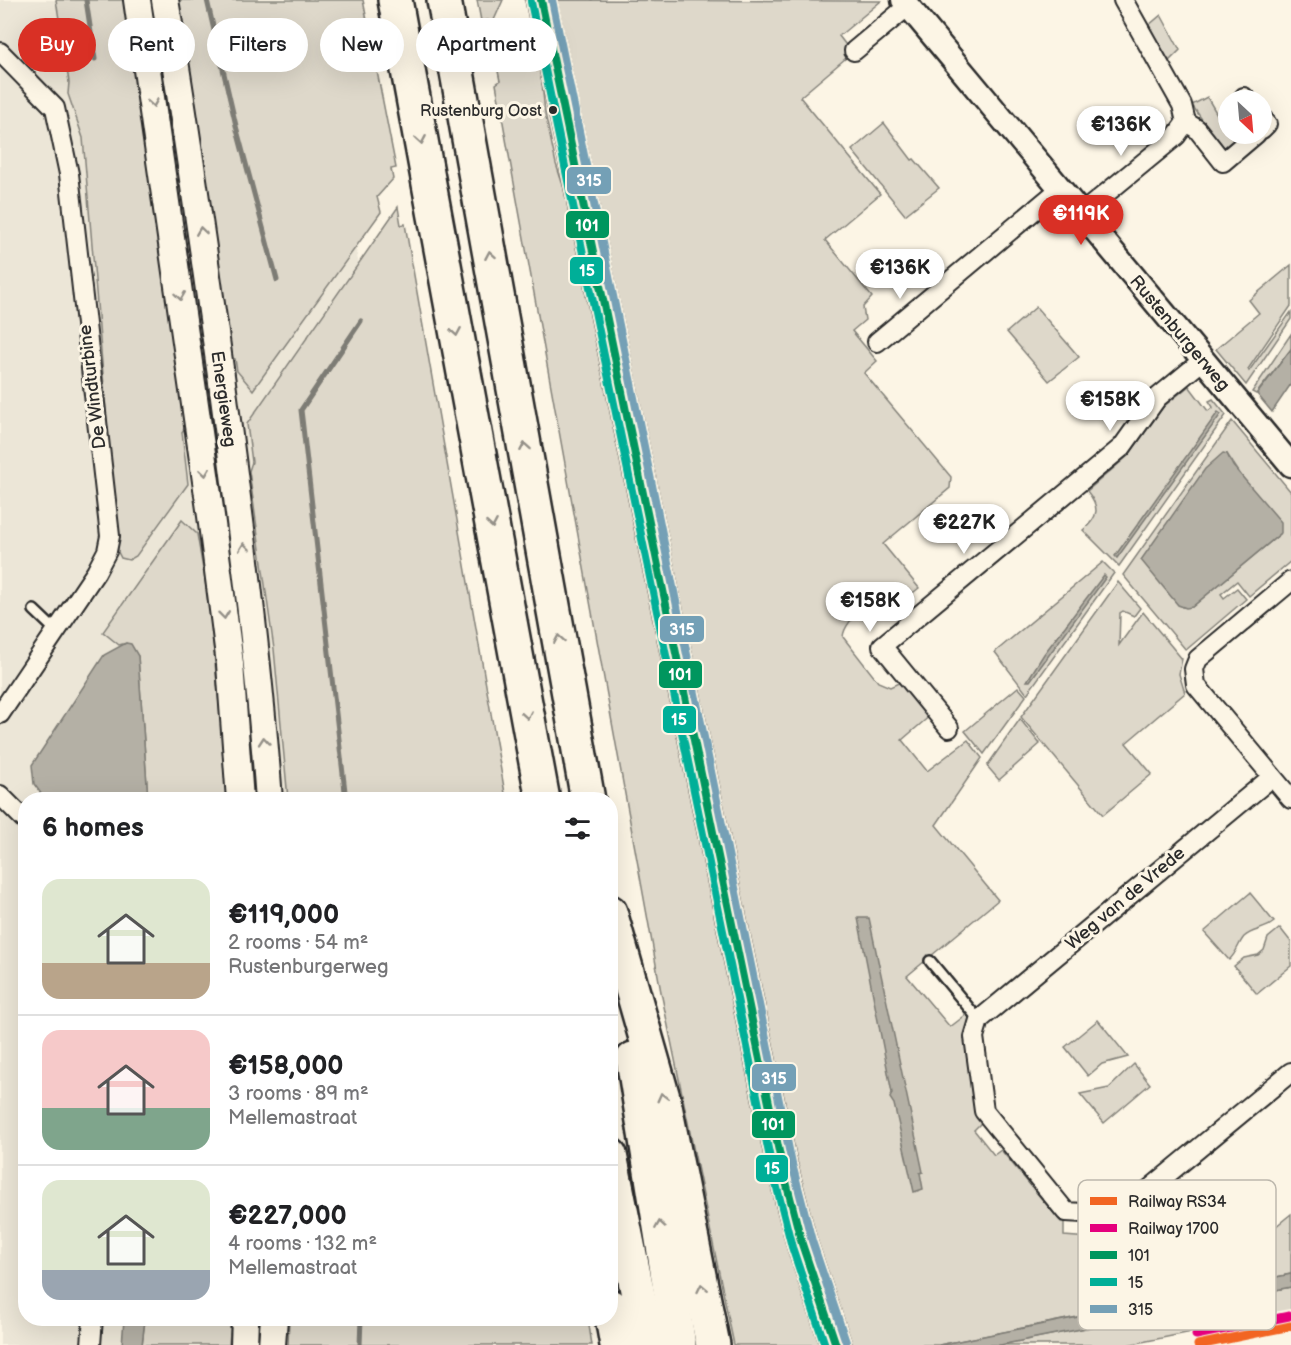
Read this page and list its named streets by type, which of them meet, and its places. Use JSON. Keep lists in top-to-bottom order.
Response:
{
  "streets": {
    "main road": ["Energieweg"],
    "street": ["Rustenburgerweg", "De Windturbine", "Weg van de Vrede"]
  },
  "places": ["Rustenburg Oost"],
  "lines": [
    "transit line 101",
    "transit line 315",
    "transit line 15",
    "rail line 1700",
    "rail line RS34"
  ],
  "legend": [
    "Railway RS34",
    "Railway 1700",
    "101",
    "15",
    "315"
  ],
  "north": "bottom right",
  "page": {
    "chip": [
      "Buy",
      "Rent",
      "Filters",
      "New",
      "Apartment"
    ],
    "price": [
      "€136K",
      "€119K",
      "€136K",
      "€158K",
      "€227K",
      "€158K"
    ],
    "heading": "6 homes",
    "list": [
      {
        "name": "€119,000",
        "note": "2 rooms · 54 m² · Rustenburgerweg"
      },
      {
        "name": "€158,000",
        "note": "3 rooms · 89 m² · Mellemastraat"
      },
      {
        "name": "€227,000",
        "note": "4 rooms · 132 m² · Mellemastraat"
      }
    ]
  }
}
